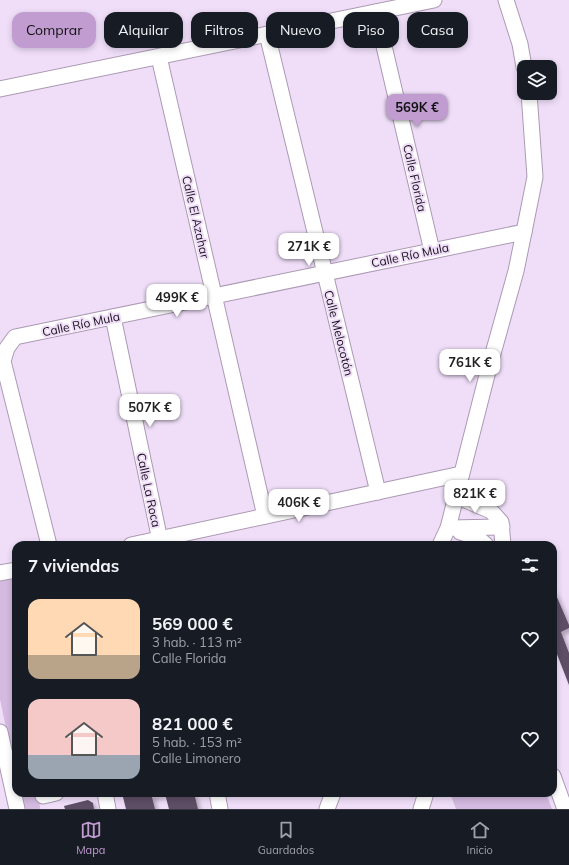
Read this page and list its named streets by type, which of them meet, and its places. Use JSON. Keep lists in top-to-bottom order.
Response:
{
  "streets": {
    "street": [
      "Calle Florida",
      "Calle El Azahar",
      "Calle Río Mula",
      "Calle Melocotón",
      "Calle La Roca"
    ]
  },
  "crossings": [
    ["Calle Florida", "Calle Río Mula"],
    ["Calle El Azahar", "Calle Río Mula"],
    ["Calle Río Mula", "Calle Melocotón"],
    ["Calle Río Mula", "Calle La Roca"]
  ],
  "page": {
    "chip": [
      "Comprar",
      "Alquilar",
      "Filtros",
      "Nuevo",
      "Piso",
      "Casa"
    ],
    "price": [
      "569K €",
      "271K €",
      "499K €",
      "761K €",
      "507K €",
      "821K €",
      "406K €"
    ],
    "heading": "7 viviendas",
    "list": [
      {
        "name": "569 000 €",
        "note": "3 hab. · 113 m² · Calle Florida"
      },
      {
        "name": "821 000 €",
        "note": "5 hab. · 153 m² · Calle Limonero"
      }
    ],
    "tabs": ["Mapa", "Guardados", "Inicio"]
  }
}
